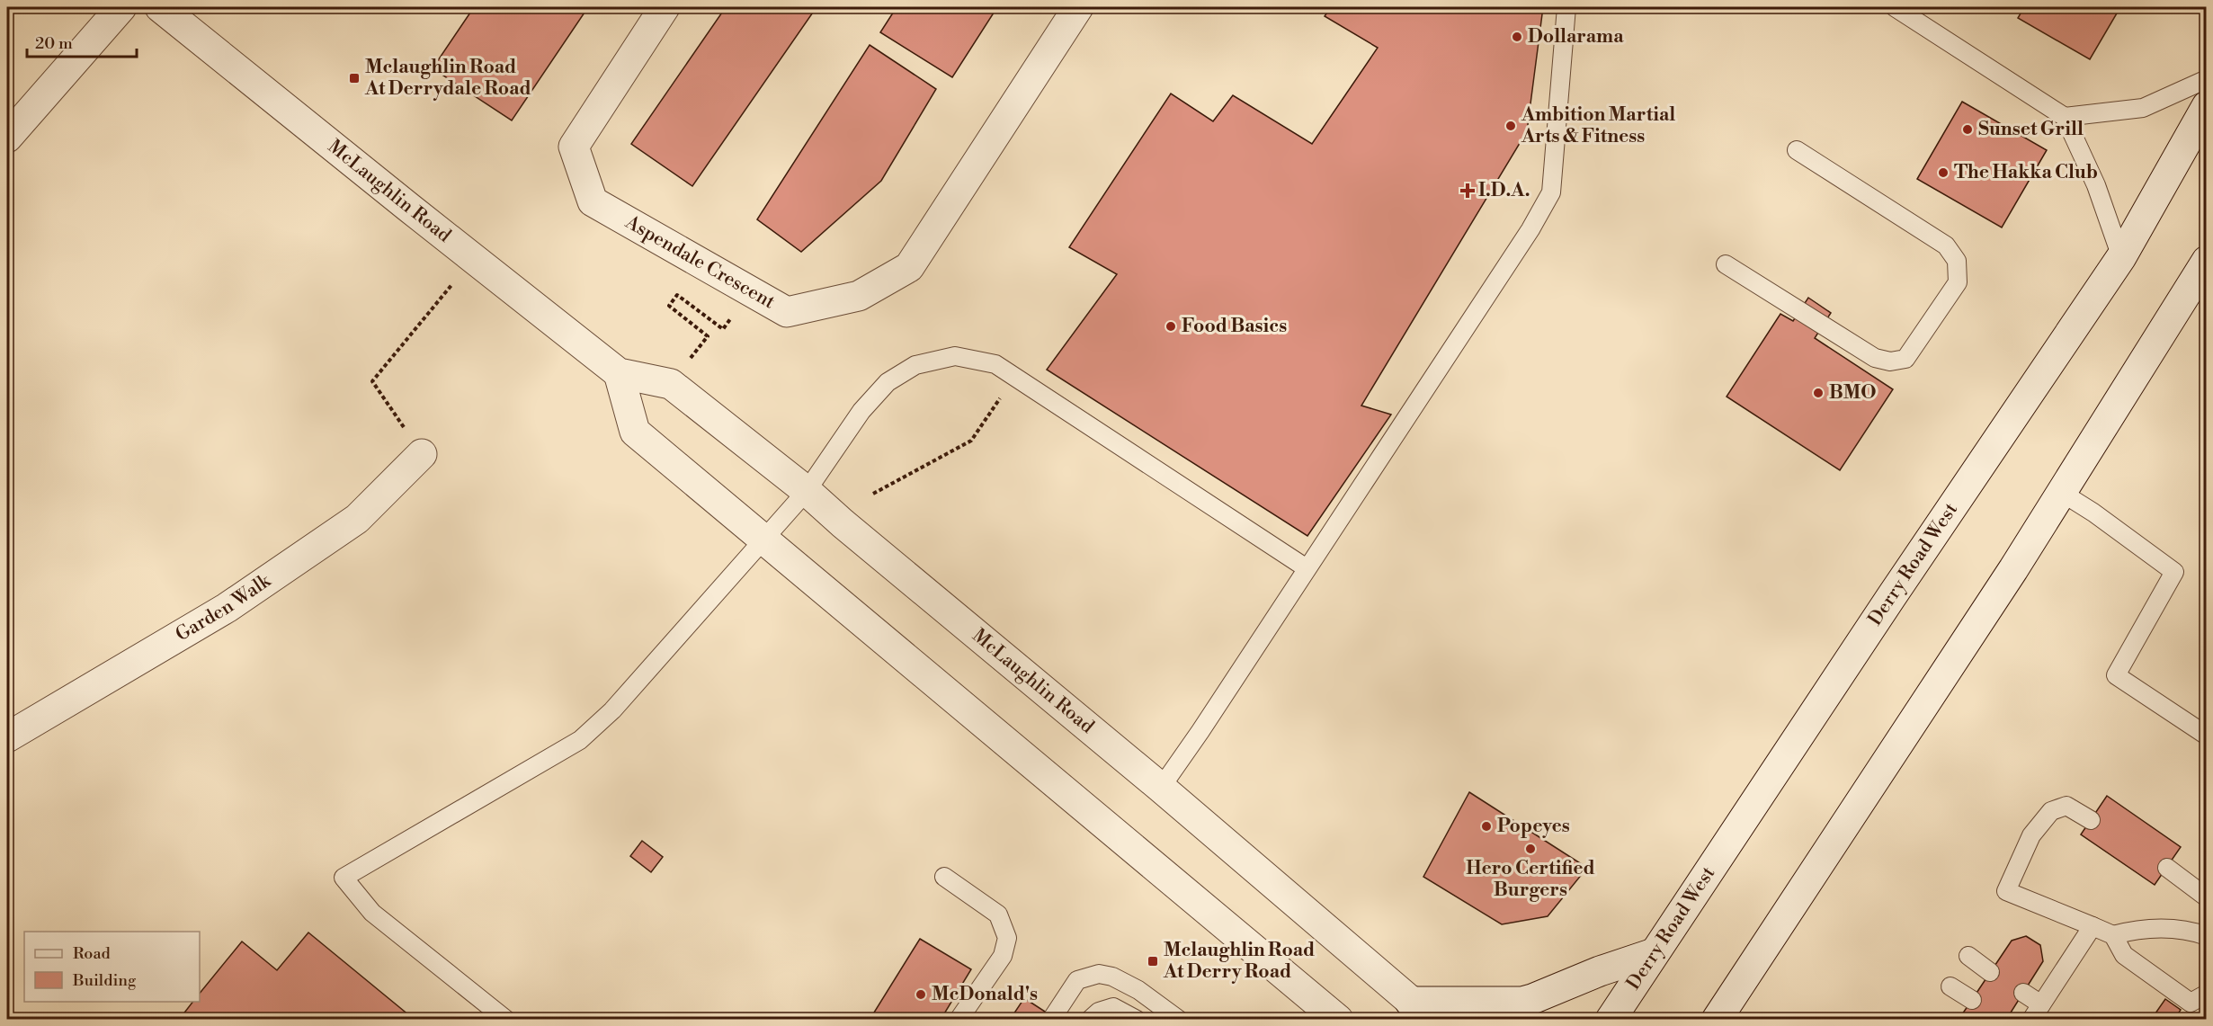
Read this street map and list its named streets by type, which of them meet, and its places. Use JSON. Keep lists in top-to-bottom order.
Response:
{
  "streets": {
    "street": [
      "McLaughlin Road",
      "Aspendale Crescent",
      "Derry Road West",
      "Garden Walk"
    ]
  },
  "places": {
    "other": [
      "Dollarama",
      "Ambition Martial Arts & Fitness",
      "Sunset Grill",
      "The Hakka Club",
      "Food Basics",
      "BMO",
      "Popeyes",
      "Hero Certified Burgers",
      "McDonald's"
    ],
    "transit": ["Mclaughlin Road At Derrydale Road", "Mclaughlin Road At Derry Road"],
    "health": ["I.D.A."]
  },
  "legend": ["Road", "Building"],
  "scale_bar": "20 m"
}
